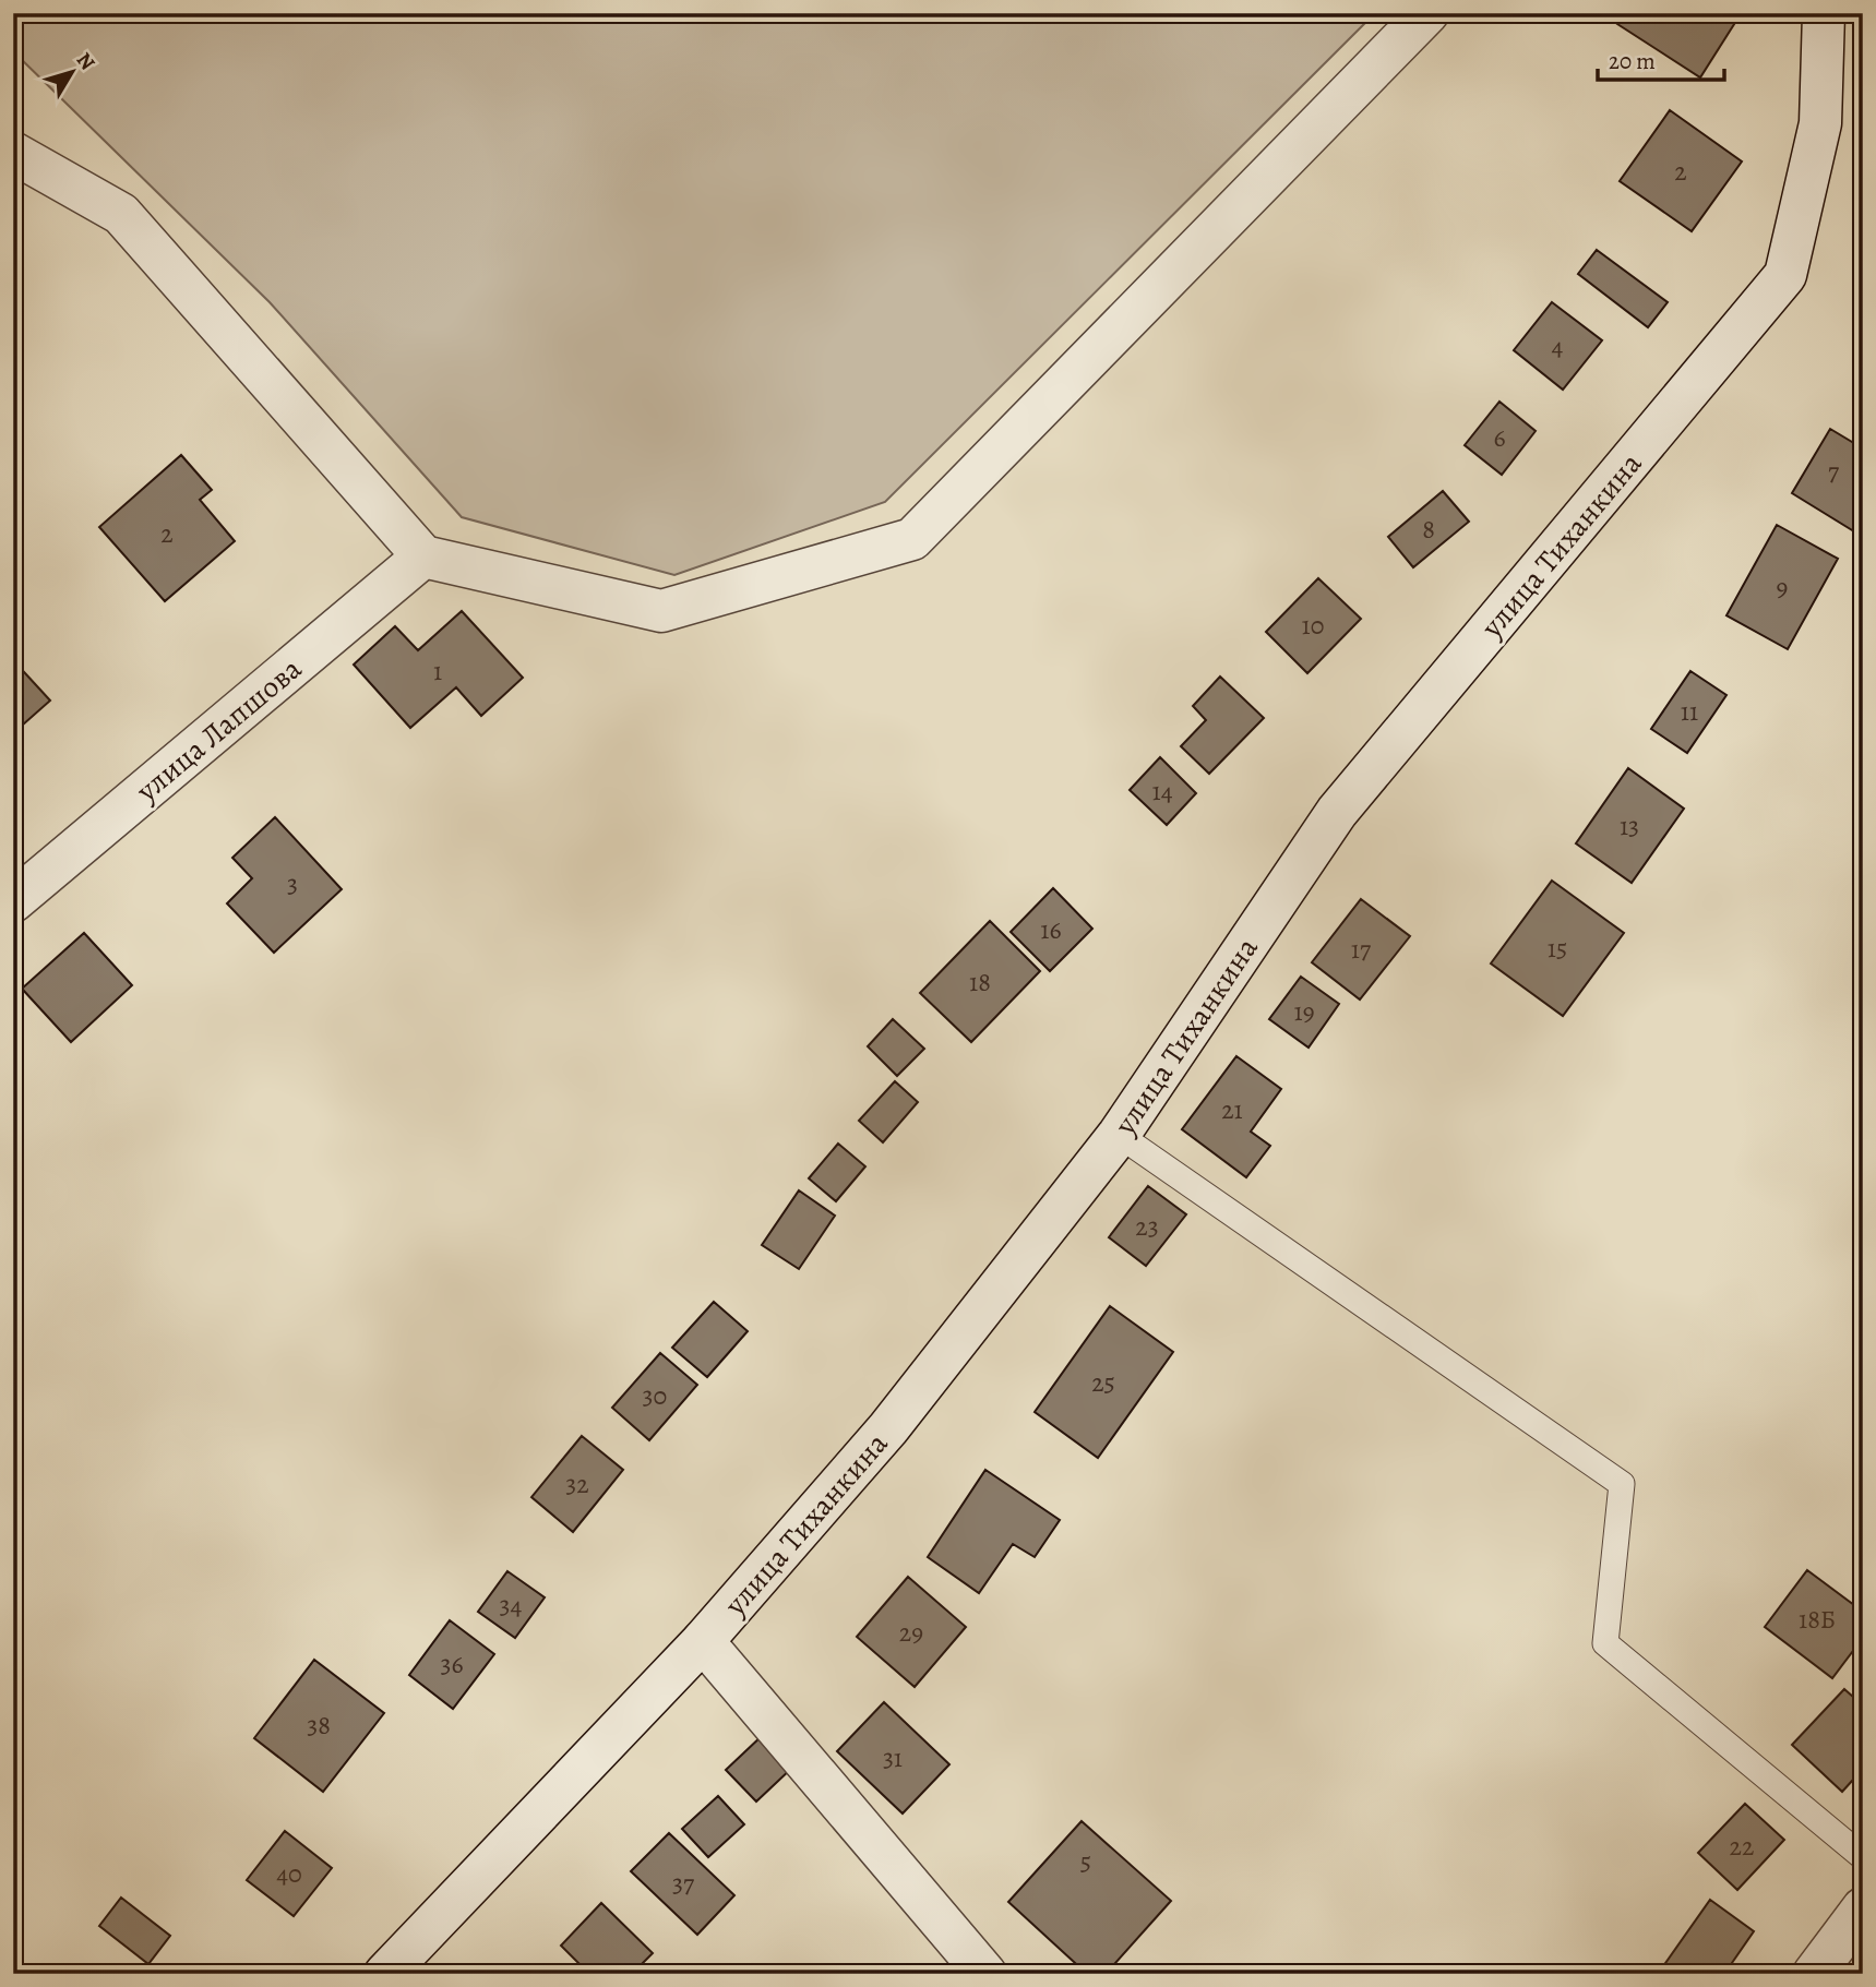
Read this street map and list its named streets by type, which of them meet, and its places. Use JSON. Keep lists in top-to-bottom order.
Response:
{
  "streets": {
    "street": ["улица Тиханкина", "улица Лапшова"]
  },
  "house_numbers": [
    "2",
    "4",
    "6",
    "7",
    "8",
    "2",
    "9",
    "10",
    "1",
    "11",
    "14",
    "13",
    "3",
    "16",
    "15",
    "17",
    "18",
    "19",
    "21",
    "23",
    "25",
    "30",
    "32",
    "34",
    "18Б",
    "29",
    "36",
    "38",
    "31",
    "22",
    "5",
    "40",
    "37"
  ],
  "scale_bar": "20 m",
  "north": "top right"
}
